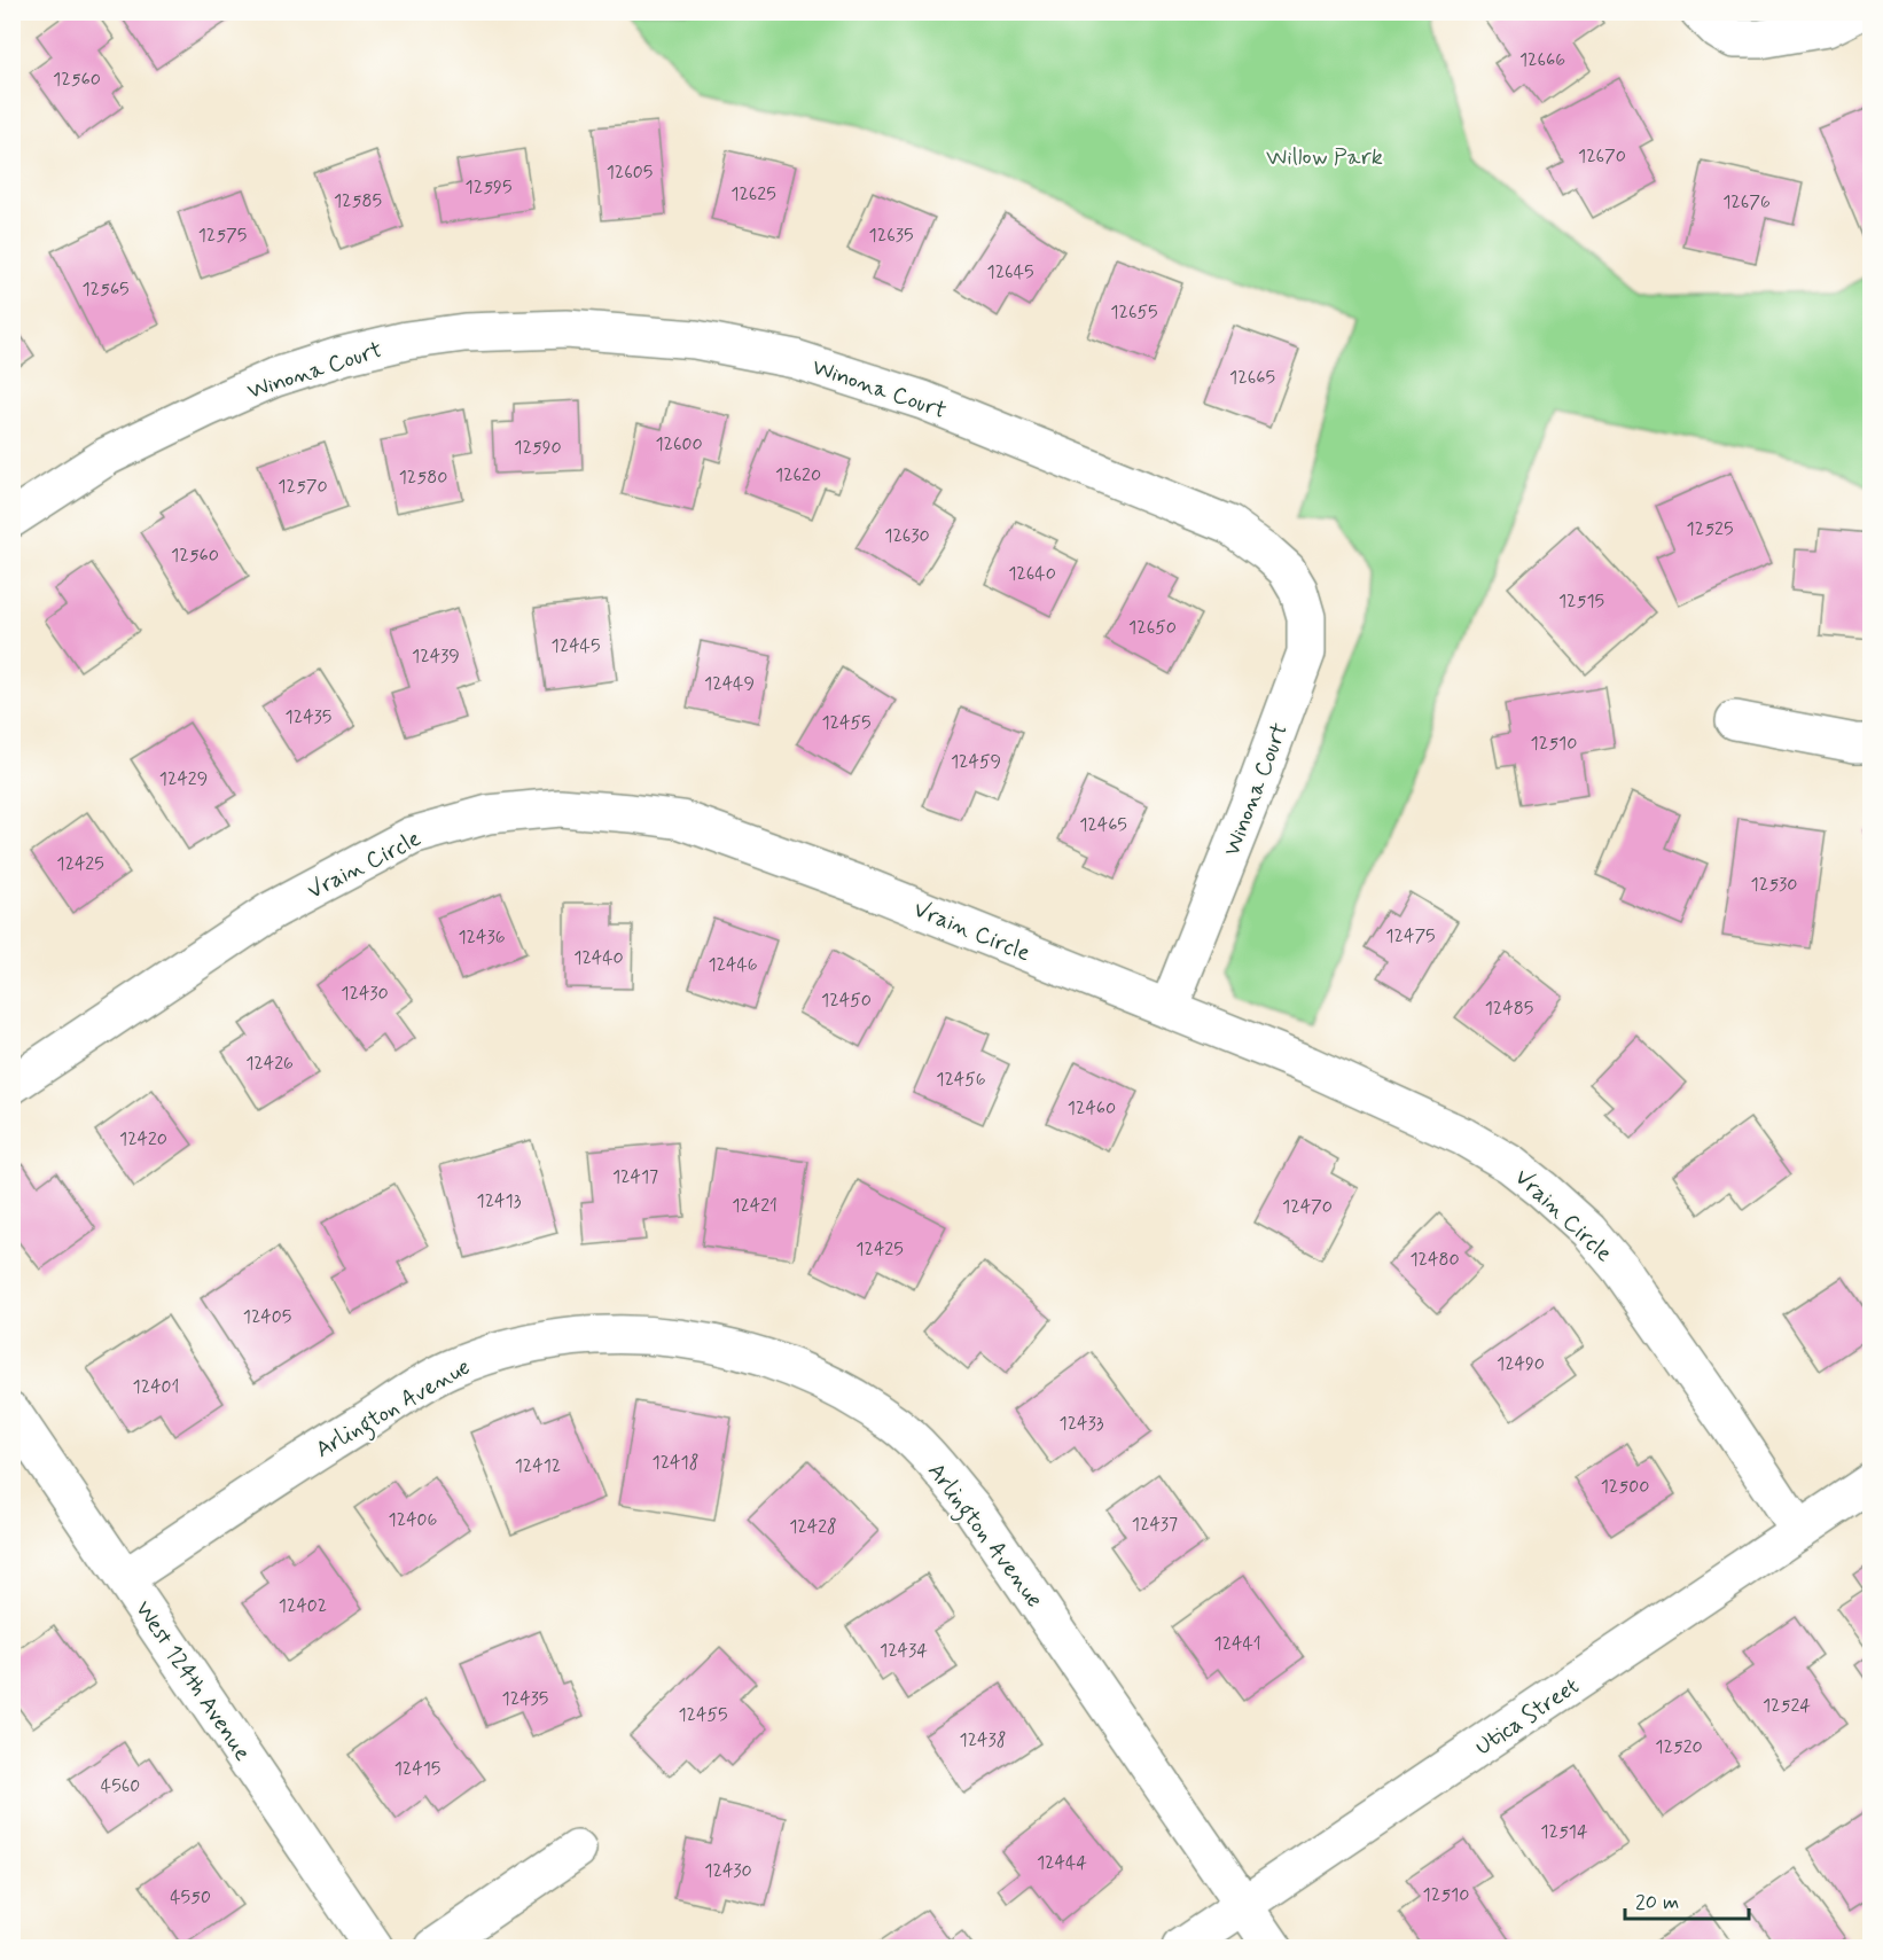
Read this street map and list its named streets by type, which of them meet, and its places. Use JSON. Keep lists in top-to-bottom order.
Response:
{
  "streets": {
    "street": [
      "Winona Court",
      "Vrain Circle",
      "Arlington Avenue",
      "West 124th Avenue",
      "Utica Street"
    ]
  },
  "crossings": [
    ["Winona Court", "Vrain Circle"],
    ["Vrain Circle", "Utica Street"],
    ["Arlington Avenue", "West 124th Avenue"],
    ["Arlington Avenue", "Utica Street"]
  ],
  "parks": ["Willow Park"],
  "house_numbers": [
    "12666",
    "12560",
    "12670",
    "12605",
    "12595",
    "12625",
    "12585",
    "12676",
    "12575",
    "12635",
    "12645",
    "12565",
    "12655",
    "12665",
    "12600",
    "12590",
    "12620",
    "12580",
    "12570",
    "12525",
    "12630",
    "12560",
    "12640",
    "12515",
    "12650",
    "12445",
    "12439",
    "12449",
    "12435",
    "12455",
    "12510",
    "12459",
    "12429",
    "12465",
    "12425",
    "12530",
    "12475",
    "12436",
    "12440",
    "12446",
    "12430",
    "12450",
    "12485",
    "12426",
    "12456",
    "12460",
    "12420",
    "12417",
    "12413",
    "12421",
    "12470",
    "12425",
    "12480",
    "12405",
    "12490",
    "12401",
    "12433",
    "12418",
    "12412",
    "12500",
    "12406",
    "12437",
    "12428",
    "12402",
    "12441",
    "12434",
    "12435",
    "12524",
    "12455",
    "12438",
    "12520",
    "12415",
    "4560",
    "12514",
    "12444",
    "12430",
    "12510",
    "4550"
  ],
  "scale_bar": "20 m"
}
